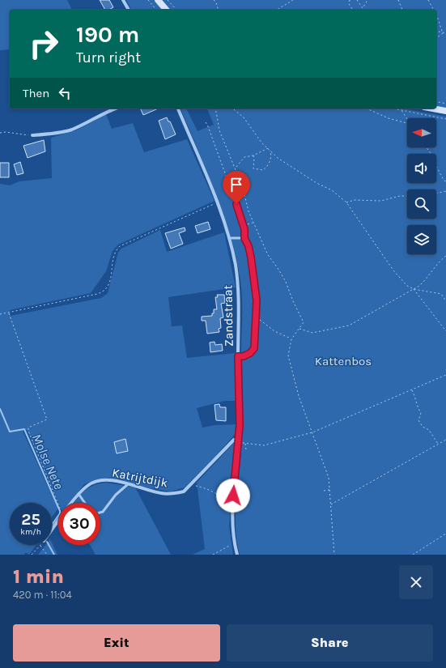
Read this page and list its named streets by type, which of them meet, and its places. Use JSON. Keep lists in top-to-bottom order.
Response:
{
  "streets": {
    "street": ["Zandstraat", "Katrijtdijk"]
  },
  "crossings": [
    ["Zandstraat", "Katrijtdijk"]
  ],
  "water": ["Molse Nete"],
  "parks": ["Kattenbos"],
  "north": "left",
  "page": {
    "turn": ["190 m", "Turn right"],
    "then": "Then",
    "speed": "25 km/h",
    "limit": "30",
    "heading": ["1 min", "420 m · 11:04"],
    "buttons": ["Exit", "Share"]
  }
}
